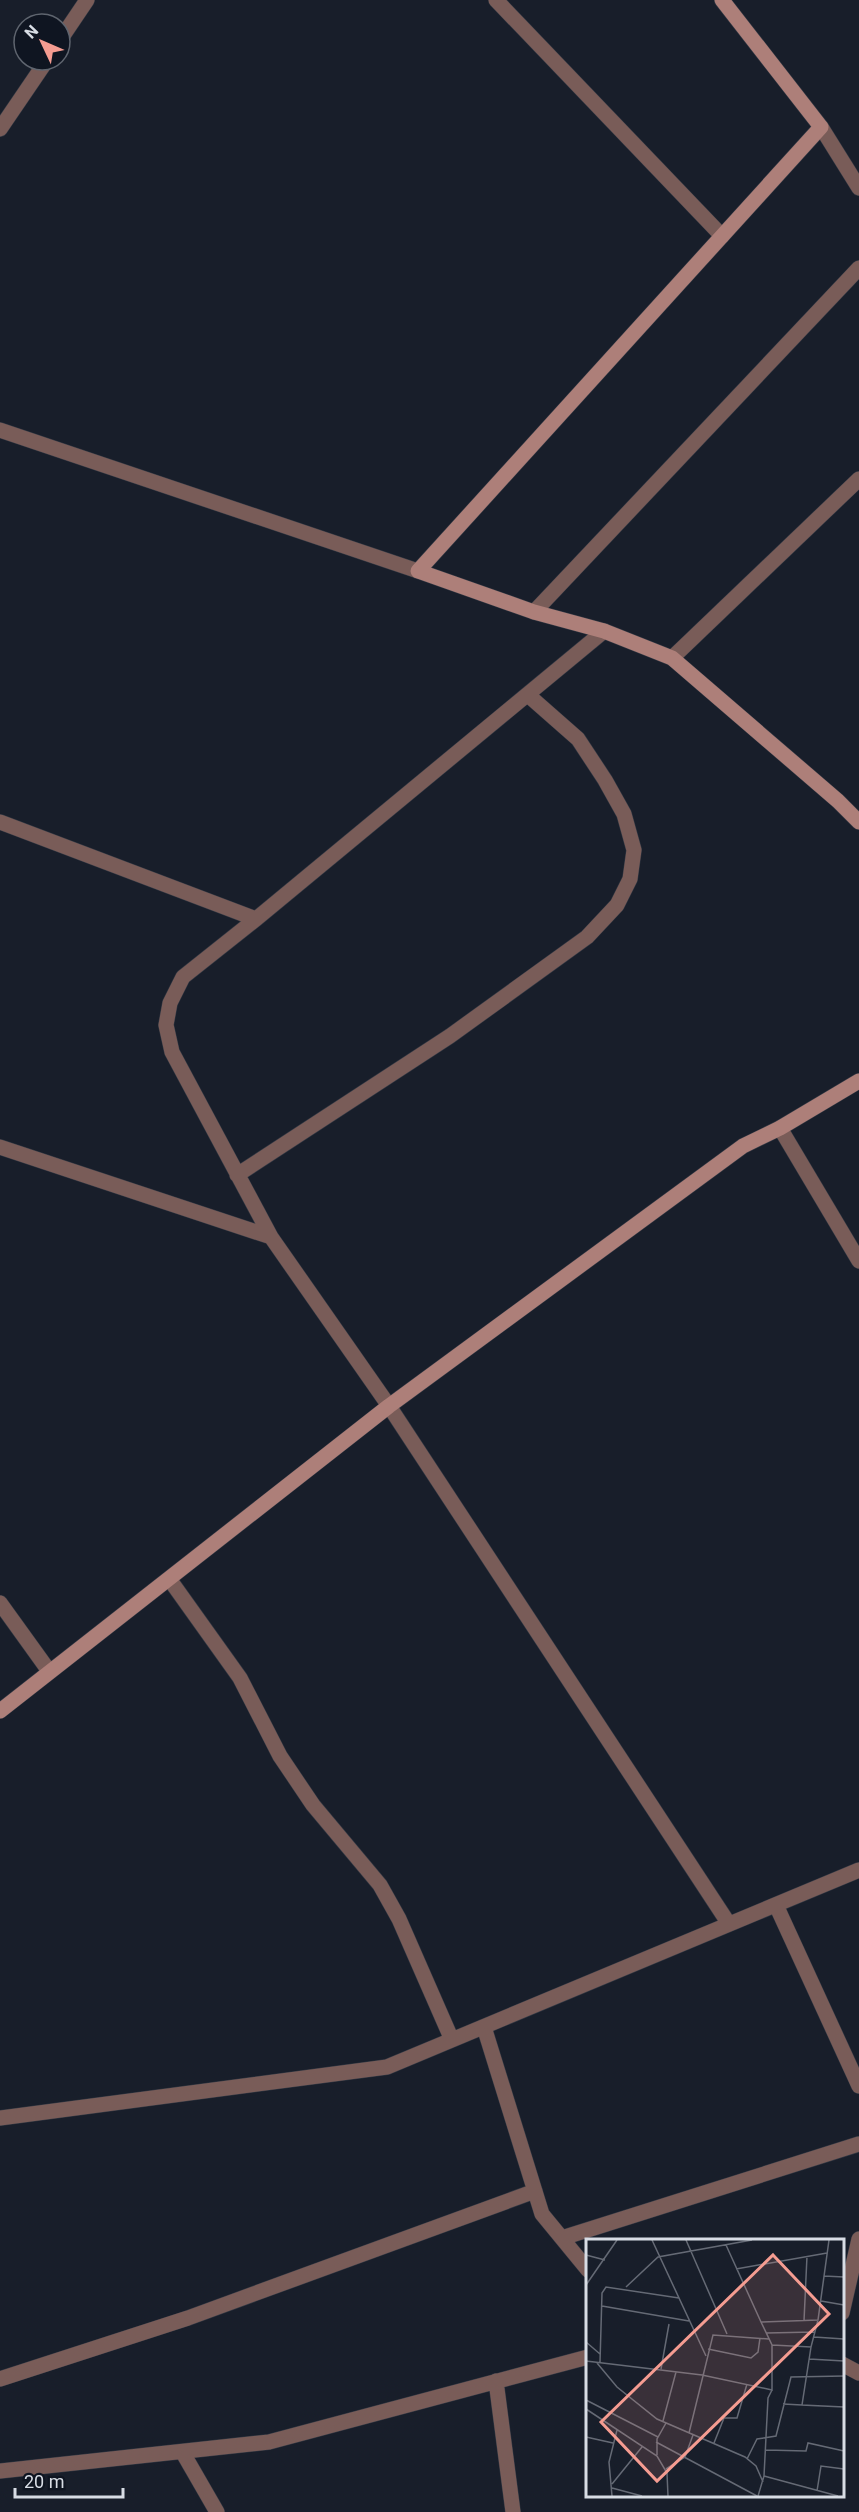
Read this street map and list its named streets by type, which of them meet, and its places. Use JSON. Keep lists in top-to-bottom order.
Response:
{
  "scale_bar": "20 m",
  "north": "top left"
}
